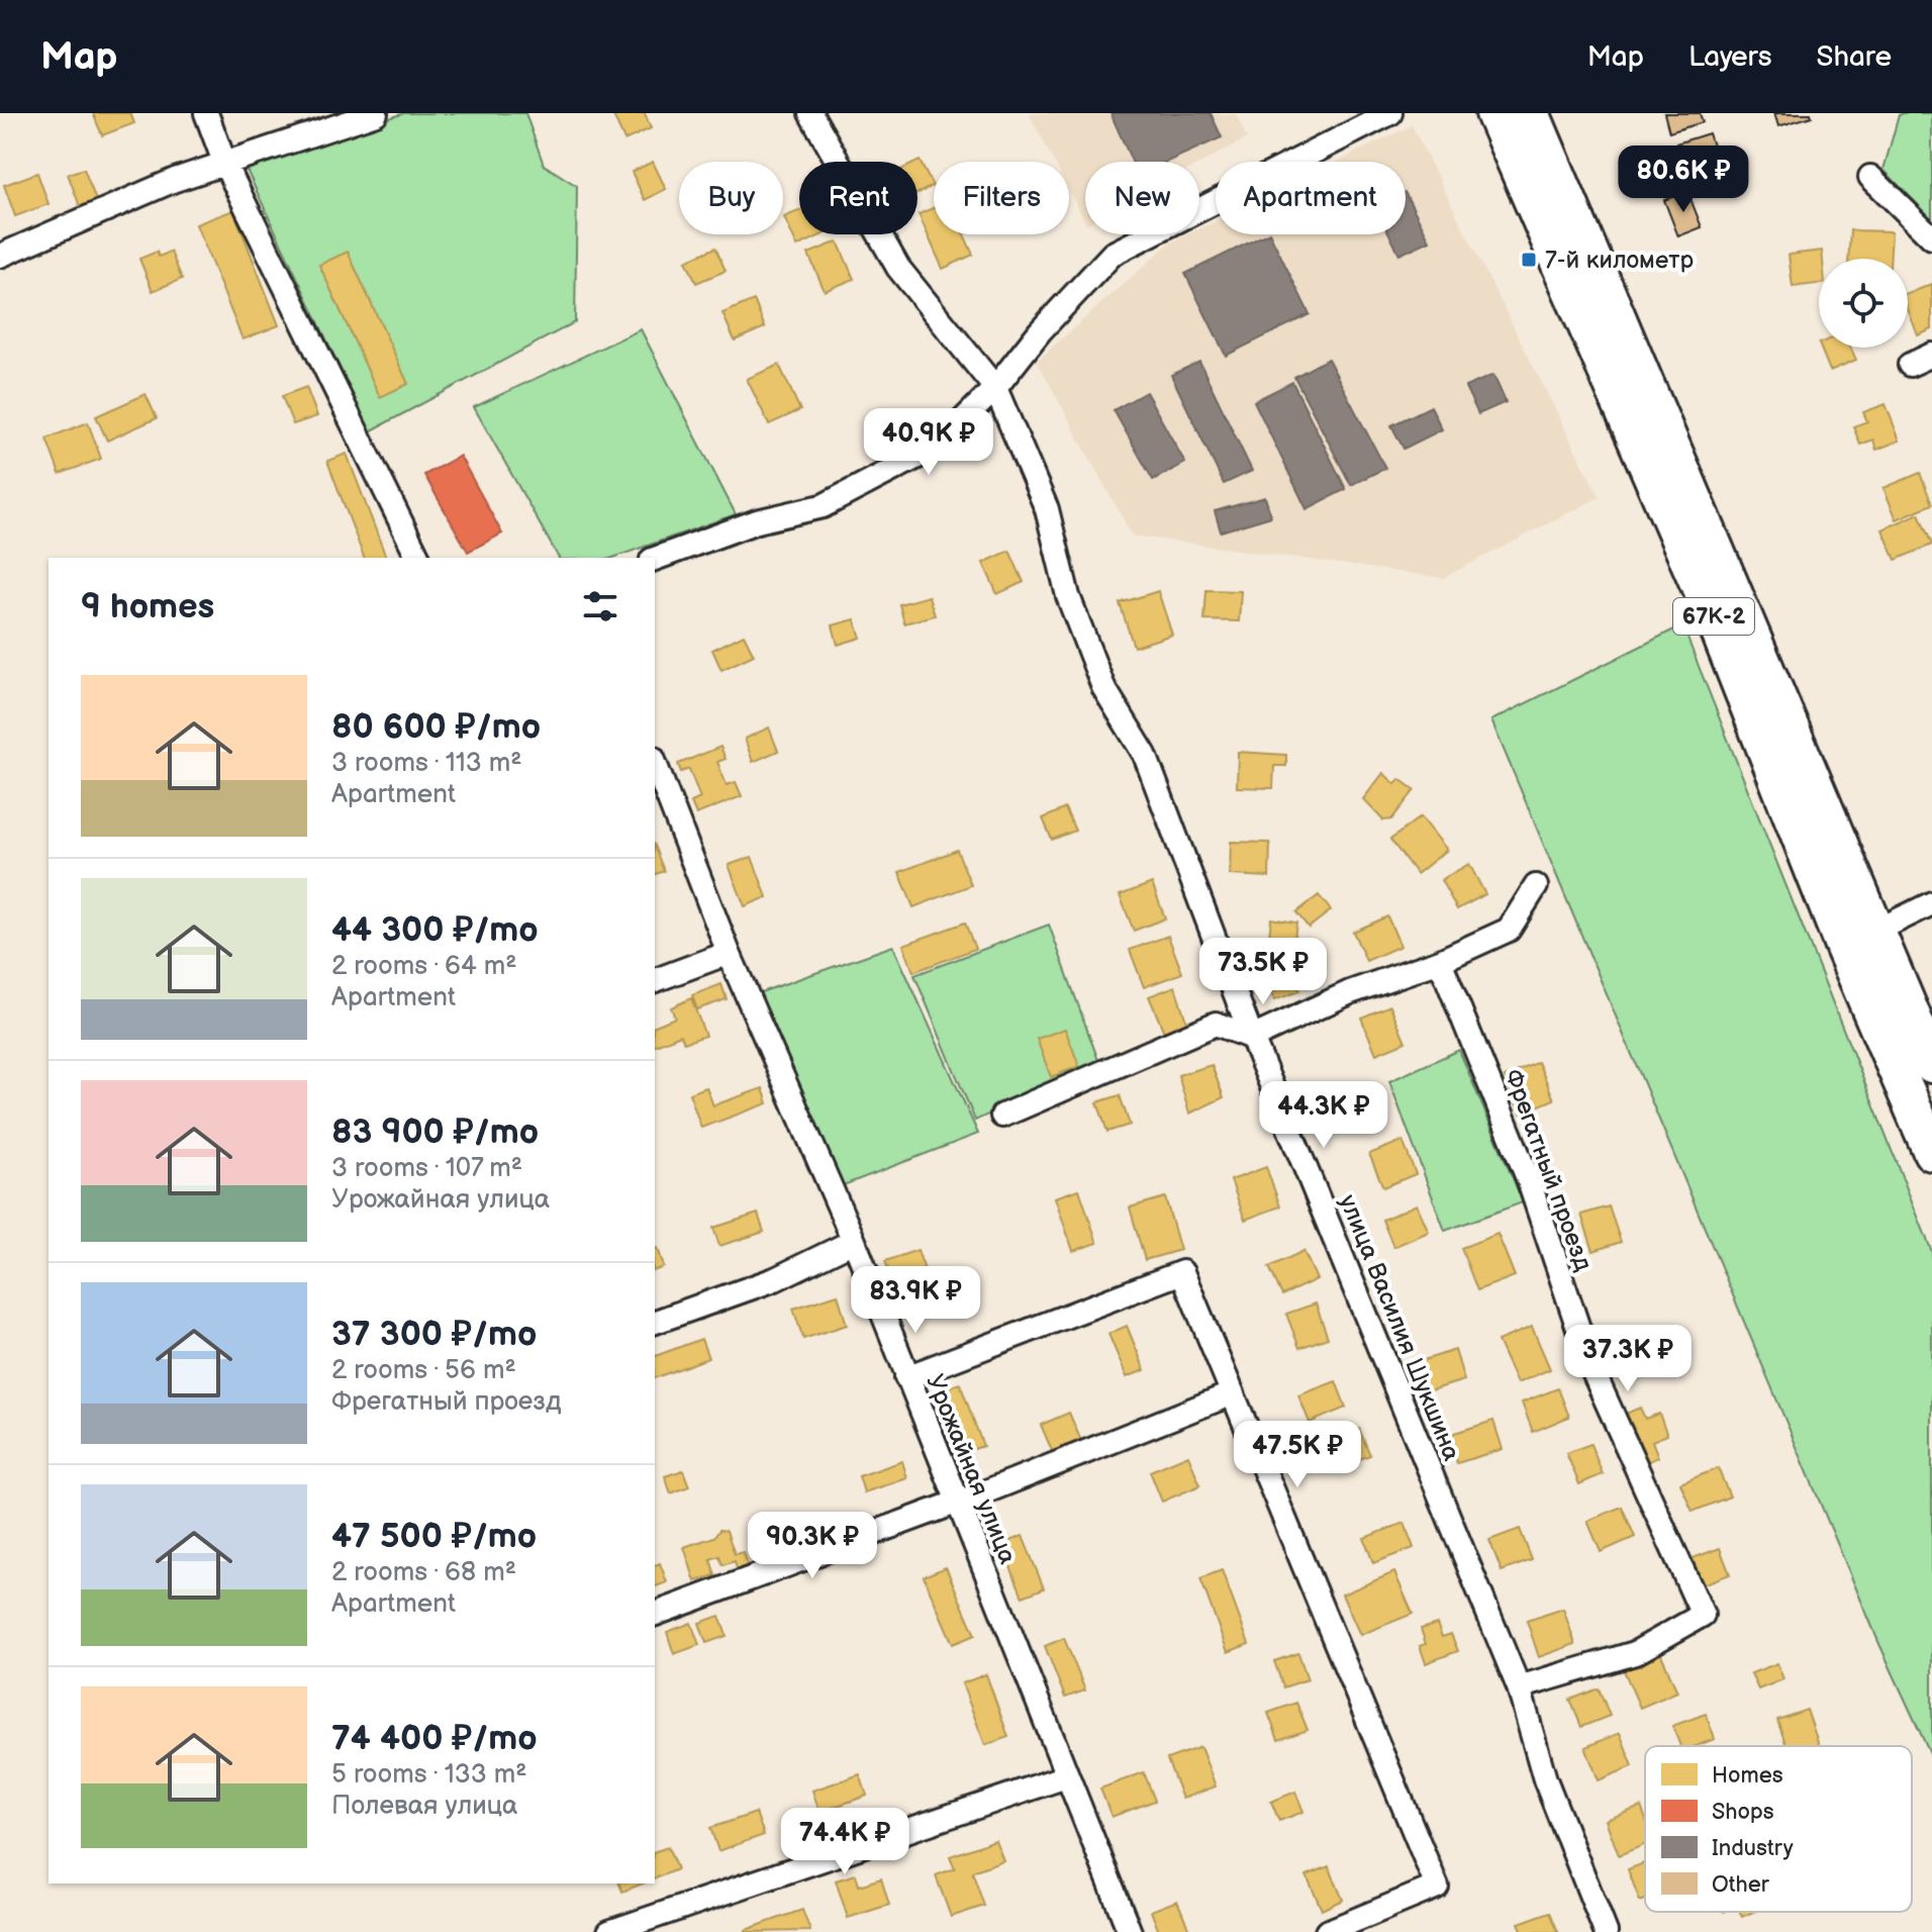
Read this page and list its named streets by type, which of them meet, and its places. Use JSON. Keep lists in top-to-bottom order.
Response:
{
  "streets": {
    "main road": ["67К-2"],
    "street": ["Фрегатный проезд", "улица Василия Шукшина", "Урожайная улица"]
  },
  "crossings": [
    ["Фрегатный проезд", "улица Василия Шукшина"]
  ],
  "places": {
    "transit": ["7-й километр"]
  },
  "legend": [
    "Homes",
    "Shops",
    "Industry",
    "Other"
  ],
  "page": {
    "header": "Map",
    "nav": ["Map", "Layers", "Share"],
    "price": [
      "80.6K ₽",
      "40.9K ₽",
      "73.5K ₽",
      "44.3K ₽",
      "83.9K ₽",
      "37.3K ₽",
      "47.5K ₽",
      "90.3K ₽",
      "74.4K ₽"
    ],
    "chip": [
      "Buy",
      "Rent",
      "Filters",
      "New",
      "Apartment"
    ],
    "heading": "9 homes",
    "list": [
      {
        "name": "80 600 ₽/mo",
        "note": "3 rooms · 113 m² · Apartment"
      },
      {
        "name": "44 300 ₽/mo",
        "note": "2 rooms · 64 m² · Apartment"
      },
      {
        "name": "83 900 ₽/mo",
        "note": "3 rooms · 107 m² · Урожайная улица"
      },
      {
        "name": "37 300 ₽/mo",
        "note": "2 rooms · 56 m² · Фрегатный проезд"
      },
      {
        "name": "47 500 ₽/mo",
        "note": "2 rooms · 68 m² · Apartment"
      },
      {
        "name": "74 400 ₽/mo",
        "note": "5 rooms · 133 m² · Полевая улица"
      }
    ]
  }
}
